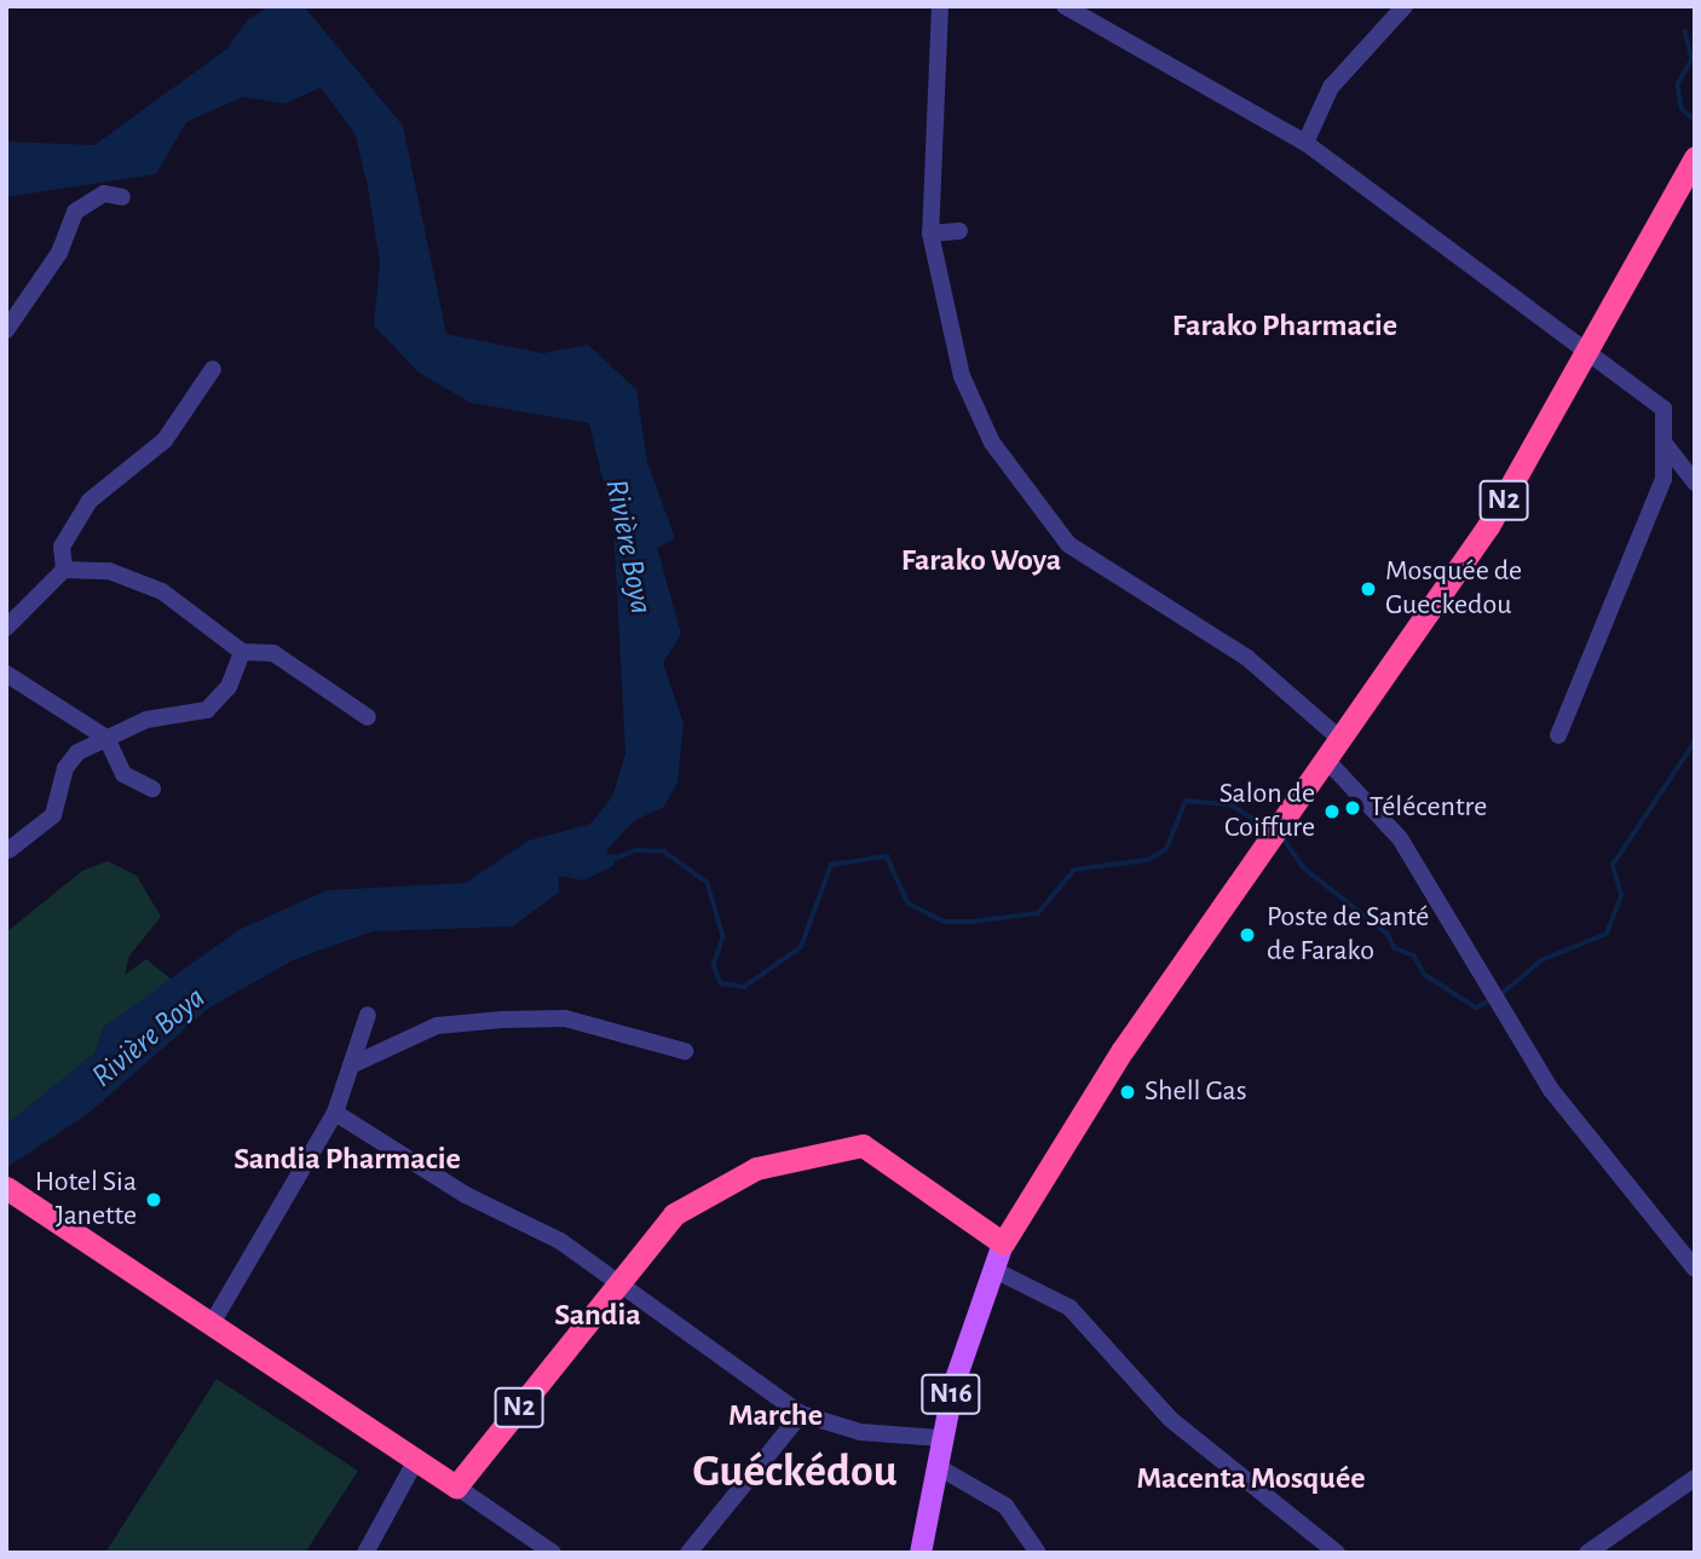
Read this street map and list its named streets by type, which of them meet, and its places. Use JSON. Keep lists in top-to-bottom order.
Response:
{
  "streets": {
    "highway": ["N2"],
    "main road": ["N16"]
  },
  "crossings": [
    ["N2", "N16"]
  ],
  "districts": [
    "Farako Pharmacie",
    "Farako Woya",
    "Sandia Pharmacie",
    "Sandia",
    "Marche",
    "Guéckédou",
    "Macenta Mosquée"
  ],
  "water": ["Rivière Boya"],
  "places": [
    "Mosquée de Gueckedou",
    "Télécentre",
    "Salon de Coiffure",
    "Poste de Santé de Farako",
    "Shell Gas",
    "Hotel Sia Janette"
  ]
}
